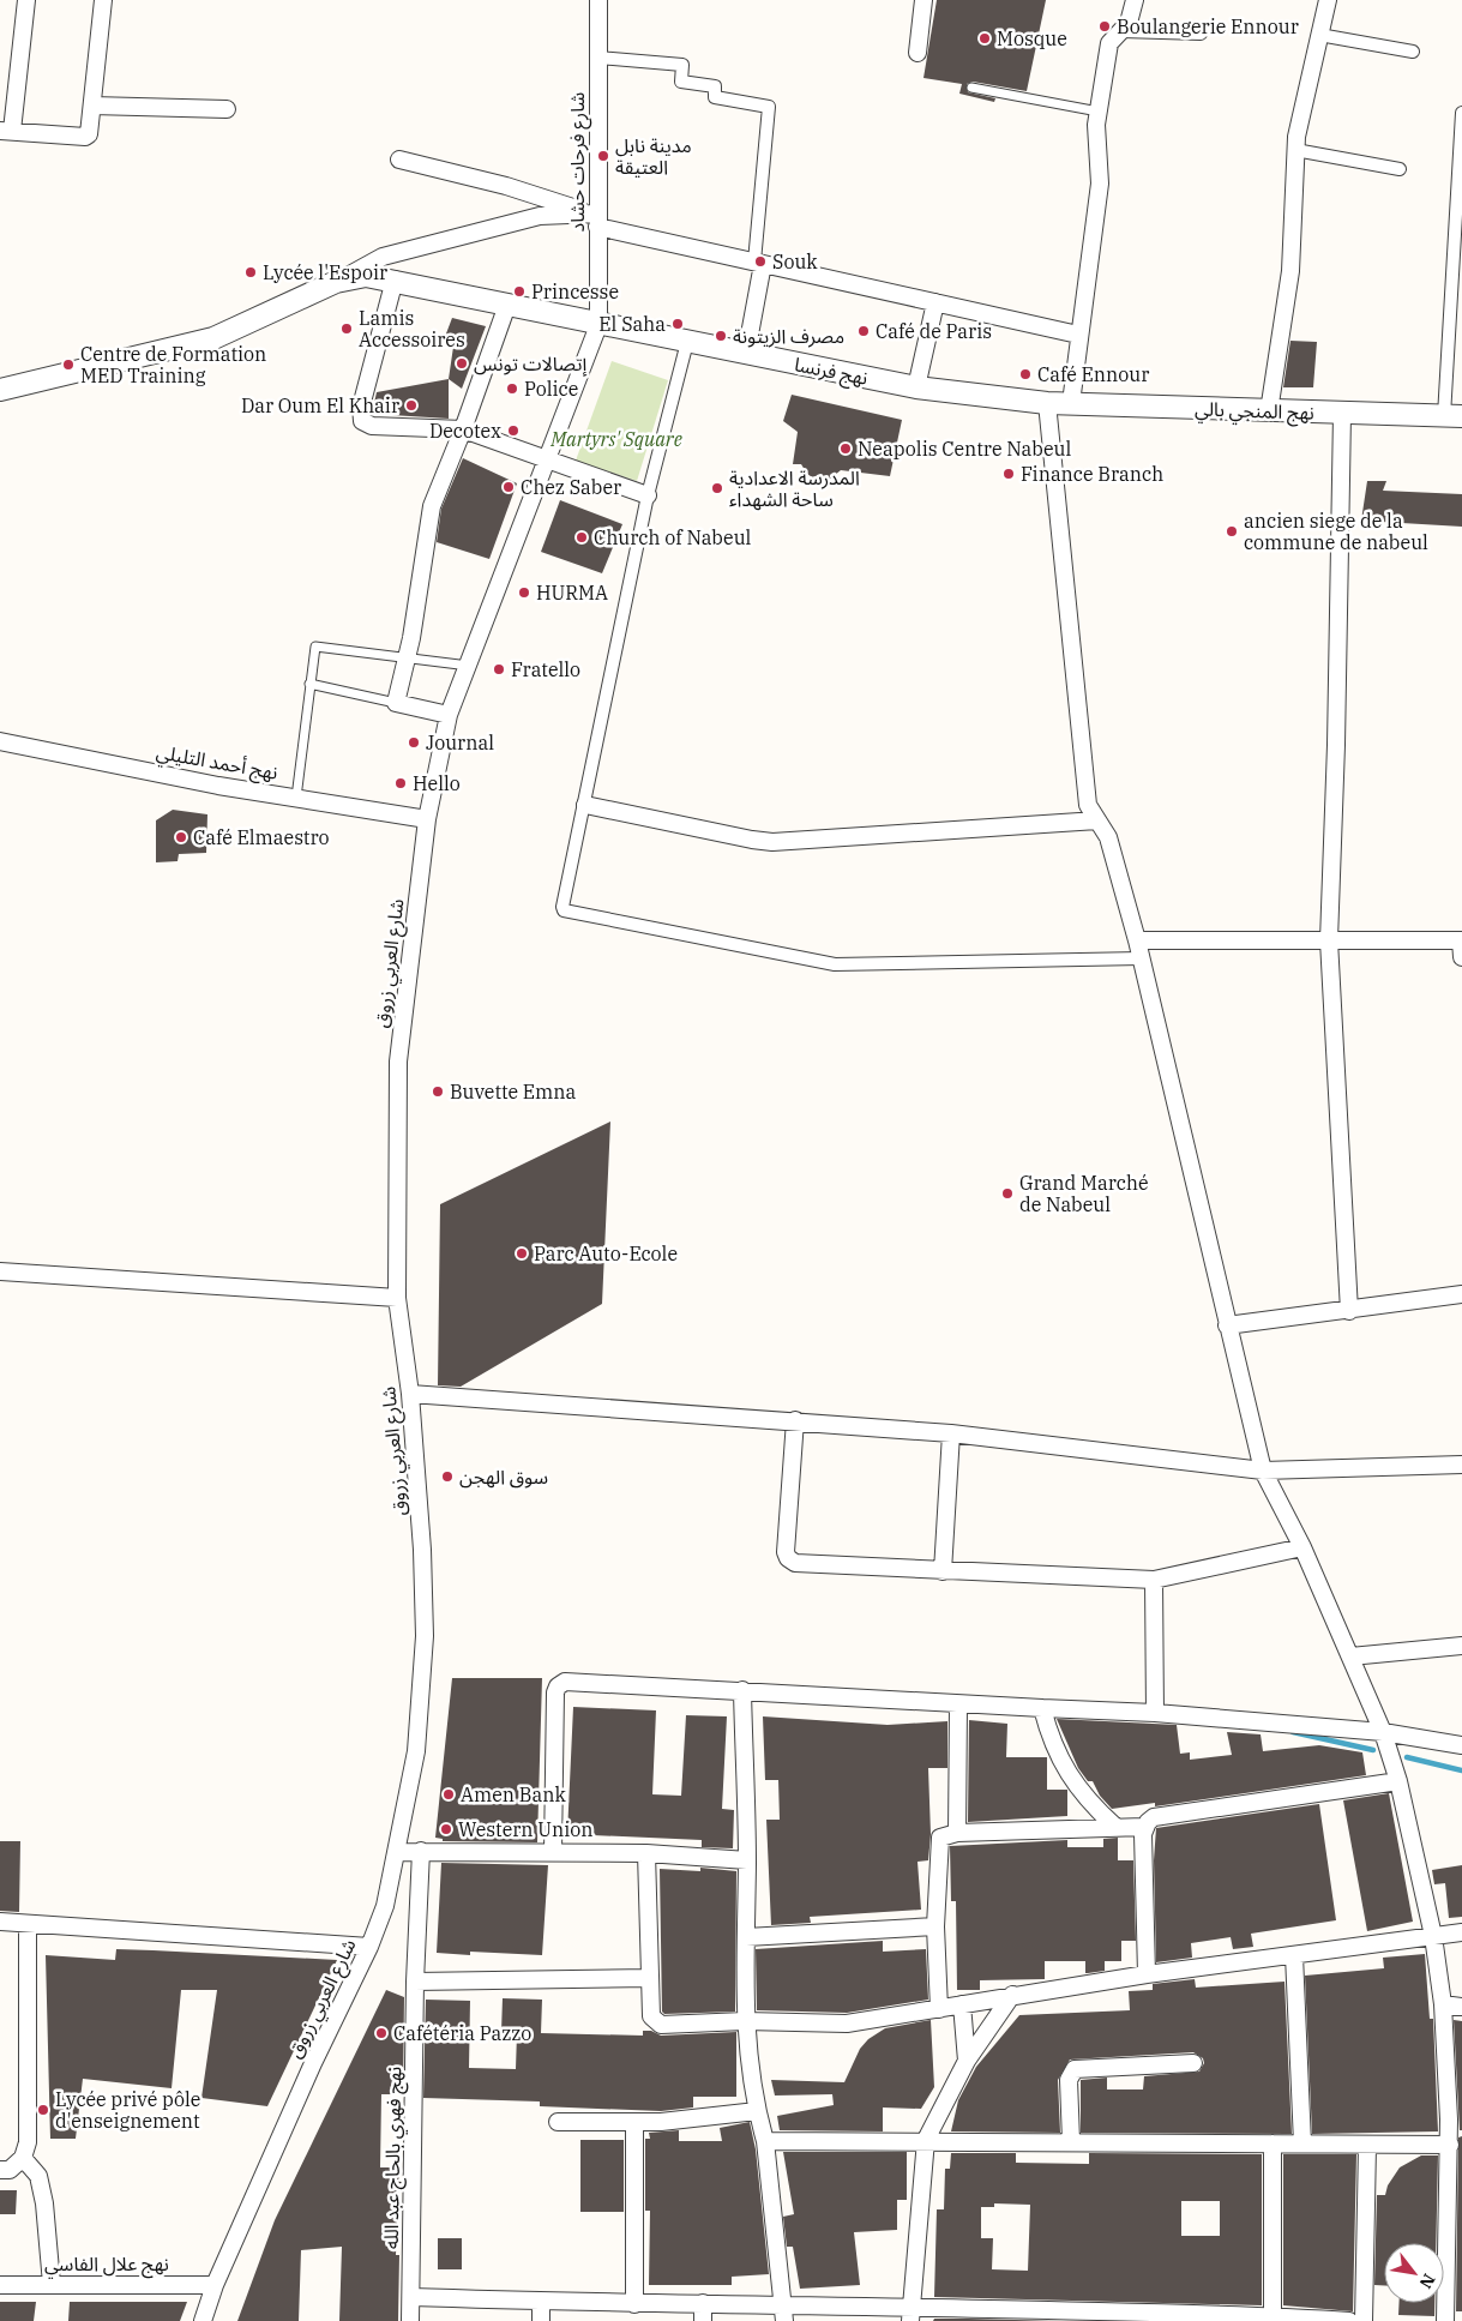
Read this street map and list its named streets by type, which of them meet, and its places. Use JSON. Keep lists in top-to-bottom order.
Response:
{
  "streets": {
    "street": [
      "شارع فرحات حشاد",
      "نهج فرنسا",
      "نهج المنجي بالي",
      "نهج أحمد التليلي",
      "شارع العربي زروق",
      "نهج فهري بالحاج عبد الله",
      "نهج علال الفاسي"
    ]
  },
  "crossings": [
    ["شارع فرحات حشاد", "نهج فرنسا"],
    ["شارع فرحات حشاد", "شارع العربي زروق"],
    ["نهج فرنسا", "نهج المنجي بالي"],
    ["نهج فرنسا", "شارع العربي زروق"],
    ["نهج أحمد التليلي", "شارع العربي زروق"],
    ["شارع العربي زروق", "نهج علال الفاسي"]
  ],
  "parks": ["Martyrs' Square"],
  "places": [
    "Boulangerie Ennour",
    "Mosque",
    "مدينة نابل العتيقة",
    "Souk",
    "Lycée l'Espoir",
    "Princesse",
    "El Saha",
    "Lamis Accessoires",
    "Café de Paris",
    "مصرف الزيتونة",
    "إتصالات تونس",
    "Centre de Formation MED Training",
    "Café Ennour",
    "Police",
    "Dar Oum El Khair",
    "Decotex",
    "Neapolis Centre Nabeul",
    "Finance Branch",
    "Chez Saber",
    "المدرسة الاعدادية ساحة الشهداء",
    "ancien siege de la commune de nabeul",
    "Church of Nabeul",
    "HURMA",
    "Fratello",
    "Journal",
    "Hello",
    "Café Elmaestro",
    "Buvette Emna",
    "Grand Marché de Nabeul",
    "Parc Auto-Ecole",
    "سوق الهجن",
    "Amen Bank",
    "Western Union",
    "Cafétéria Pazzo",
    "Lycée privé pôle d'enseignement"
  ],
  "north": "bottom right"
}
